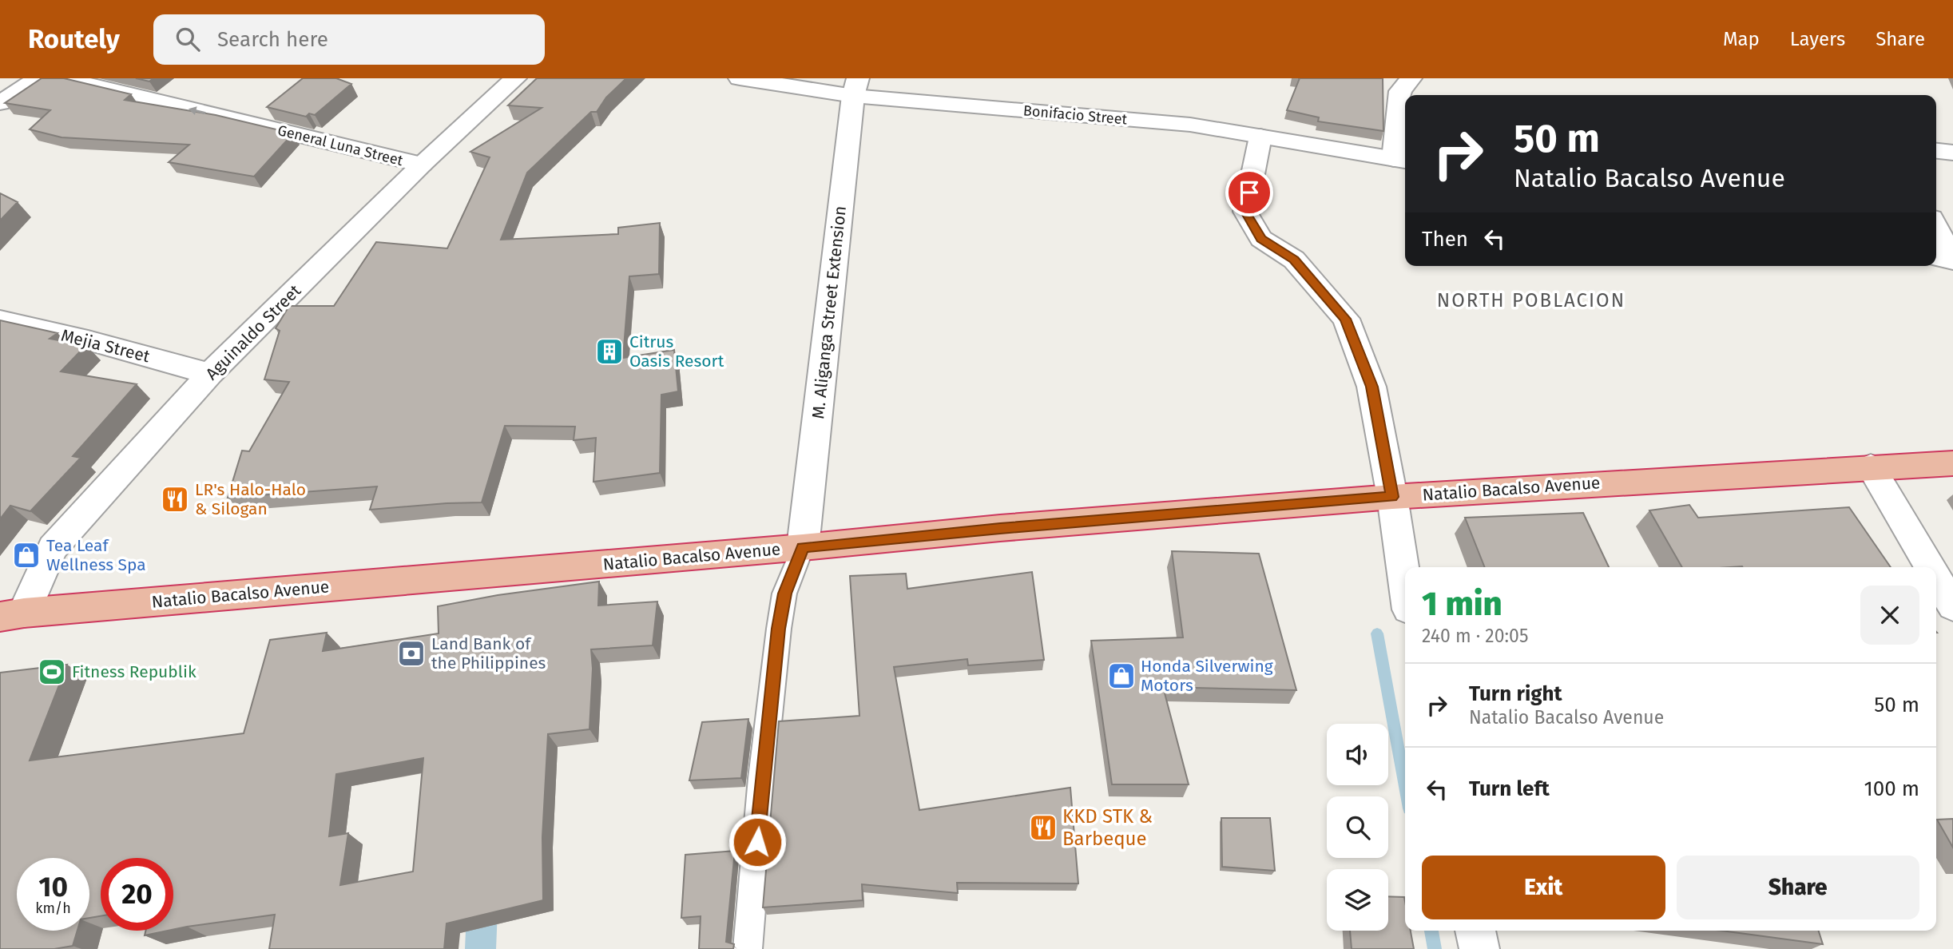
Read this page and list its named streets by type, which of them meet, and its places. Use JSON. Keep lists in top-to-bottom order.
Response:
{
  "streets": {
    "highway": ["Natalio Bacalso Avenue"],
    "street": [
      "Bonifacio Street",
      "General Luna Street",
      "M. Aliganga Street Extension",
      "Aguinaldo Street",
      "Mejia Street"
    ]
  },
  "crossings": [
    ["Bonifacio Street", "M. Aliganga Street Extension"],
    ["General Luna Street", "Aguinaldo Street"],
    ["M. Aliganga Street Extension", "Natalio Bacalso Avenue"],
    ["Aguinaldo Street", "Mejia Street"],
    ["Aguinaldo Street", "Natalio Bacalso Avenue"]
  ],
  "one_way": ["General Luna Street"],
  "districts": ["NORTH POBLACION"],
  "places": {
    "building": ["Citrus Oasis Resort"],
    "restaurant": ["LR's Halo-Halo & Silogan", "KKD STK & Barbeque"],
    "shop": ["Tea Leaf Wellness Spa", "Honda Silverwing Motors"],
    "bank": ["Land Bank of the Philippines"],
    "sports": ["Fitness Republik"]
  },
  "page": {
    "header": "Routely",
    "search": "Search here",
    "nav": ["Map", "Layers", "Share"],
    "turn": ["50 m", "Natalio Bacalso Avenue"],
    "then": "Then",
    "heading": ["1 min", "240 m · 20:05"],
    "list": [
      {
        "name": "Turn right",
        "note": "Natalio Bacalso Avenue",
        "value": "50 m"
      },
      {
        "name": "Turn left",
        "value": "100 m"
      }
    ],
    "buttons": ["Exit", "Share"],
    "speed": "10 km/h",
    "limit": "20"
  }
}
